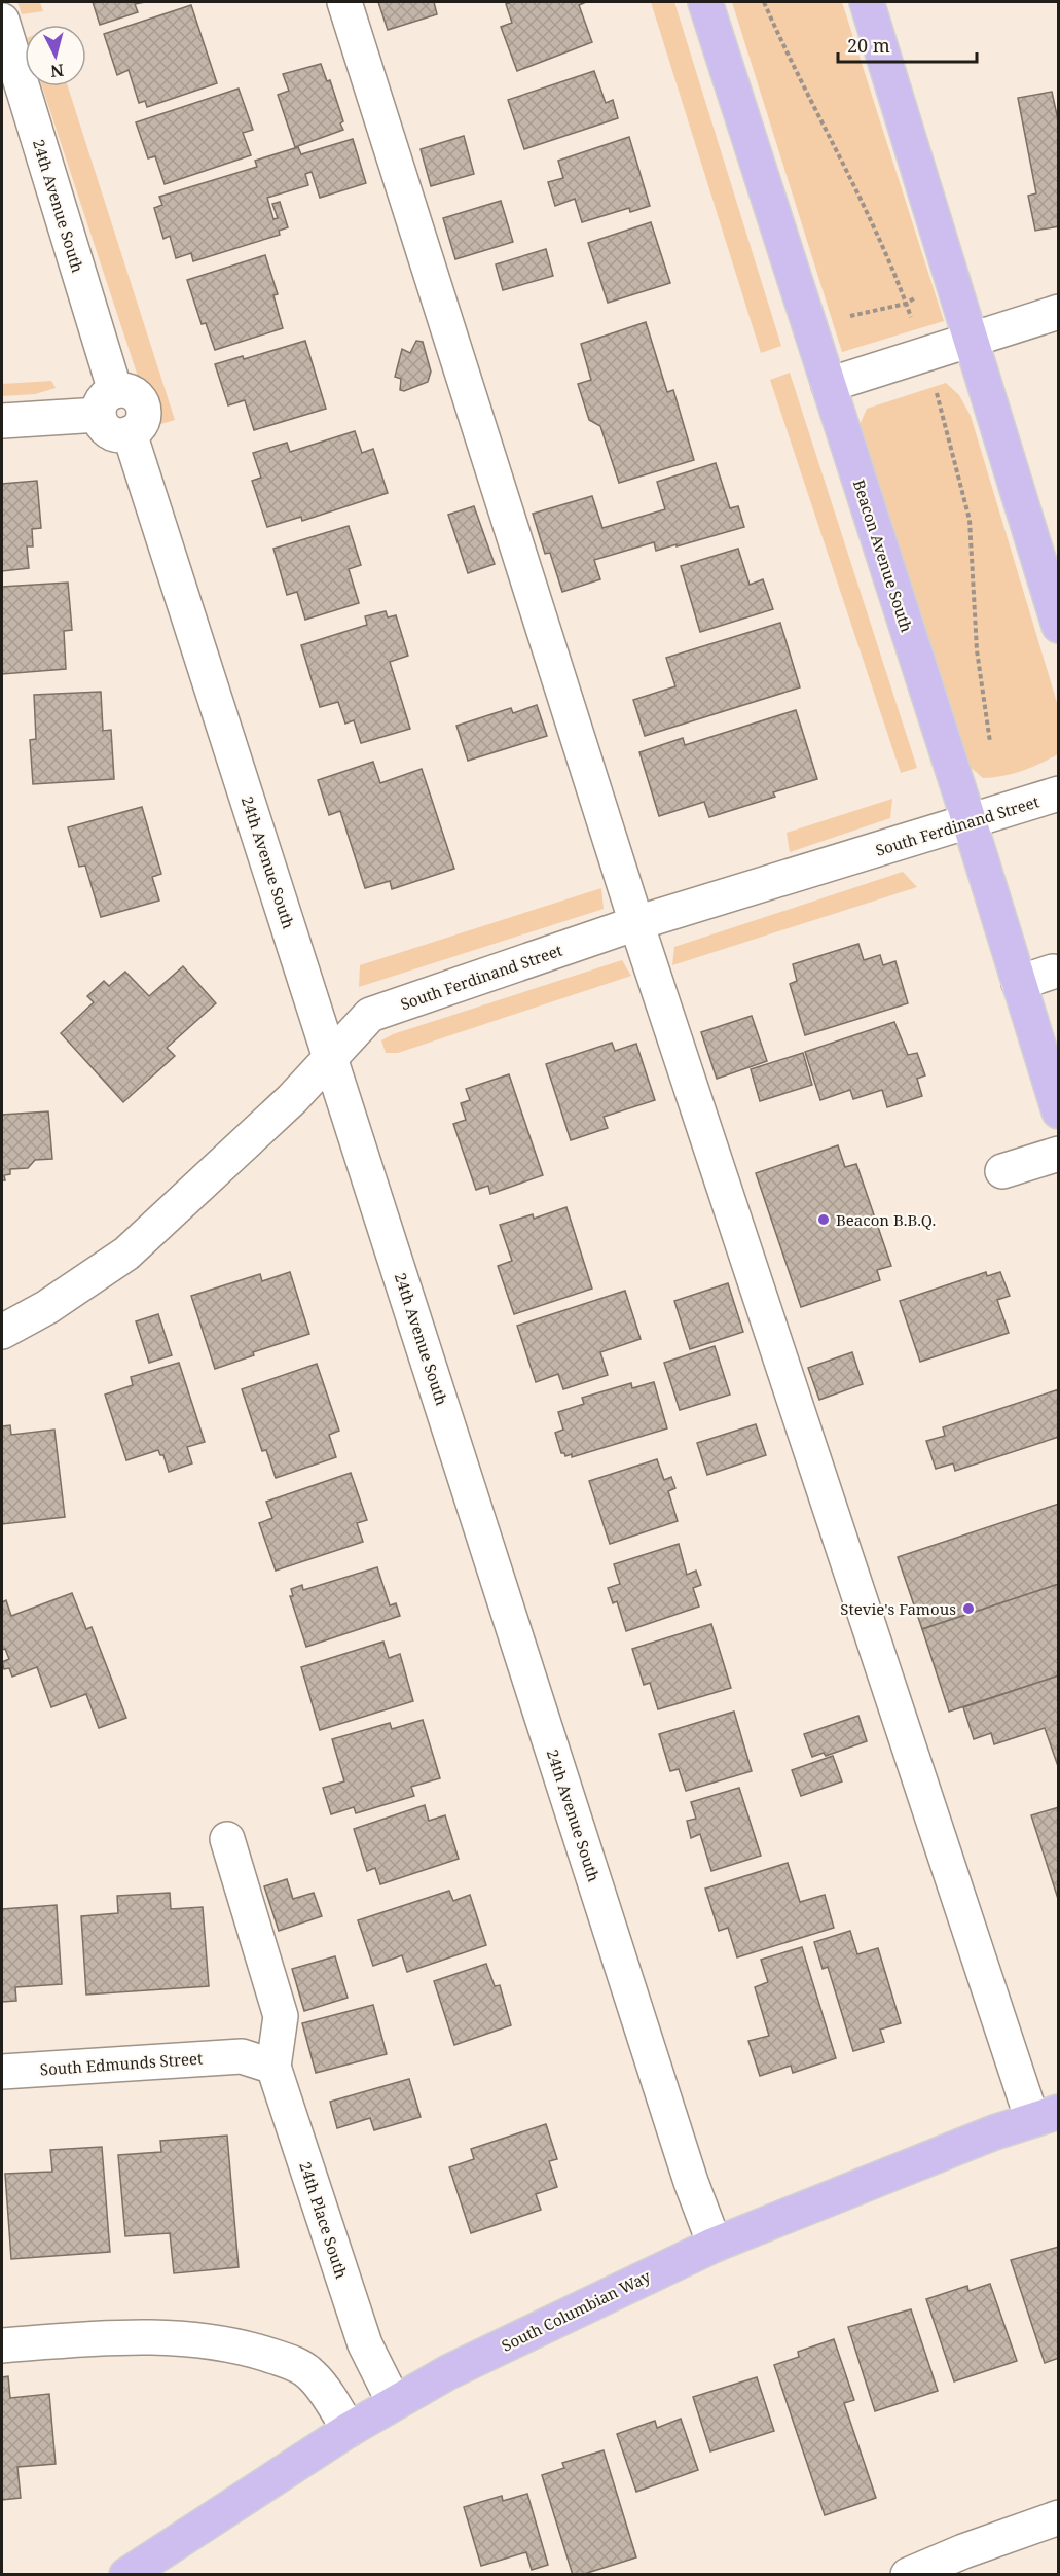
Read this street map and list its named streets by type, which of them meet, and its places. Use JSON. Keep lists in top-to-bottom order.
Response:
{
  "streets": {
    "main road": ["Beacon Avenue South", "South Columbian Way"],
    "street": [
      "24th Avenue South",
      "South Ferdinand Street",
      "South Edmunds Street",
      "24th Place South"
    ]
  },
  "crossings": [
    ["24th Avenue South", "South Ferdinand Street"],
    ["24th Avenue South", "South Columbian Way"],
    ["Beacon Avenue South", "South Ferdinand Street"],
    ["South Edmunds Street", "24th Place South"],
    ["24th Place South", "South Columbian Way"]
  ],
  "places": ["Beacon B.B.Q.", "Stevie's Famous"],
  "scale_bar": "20 m",
  "north": "bottom"
}
